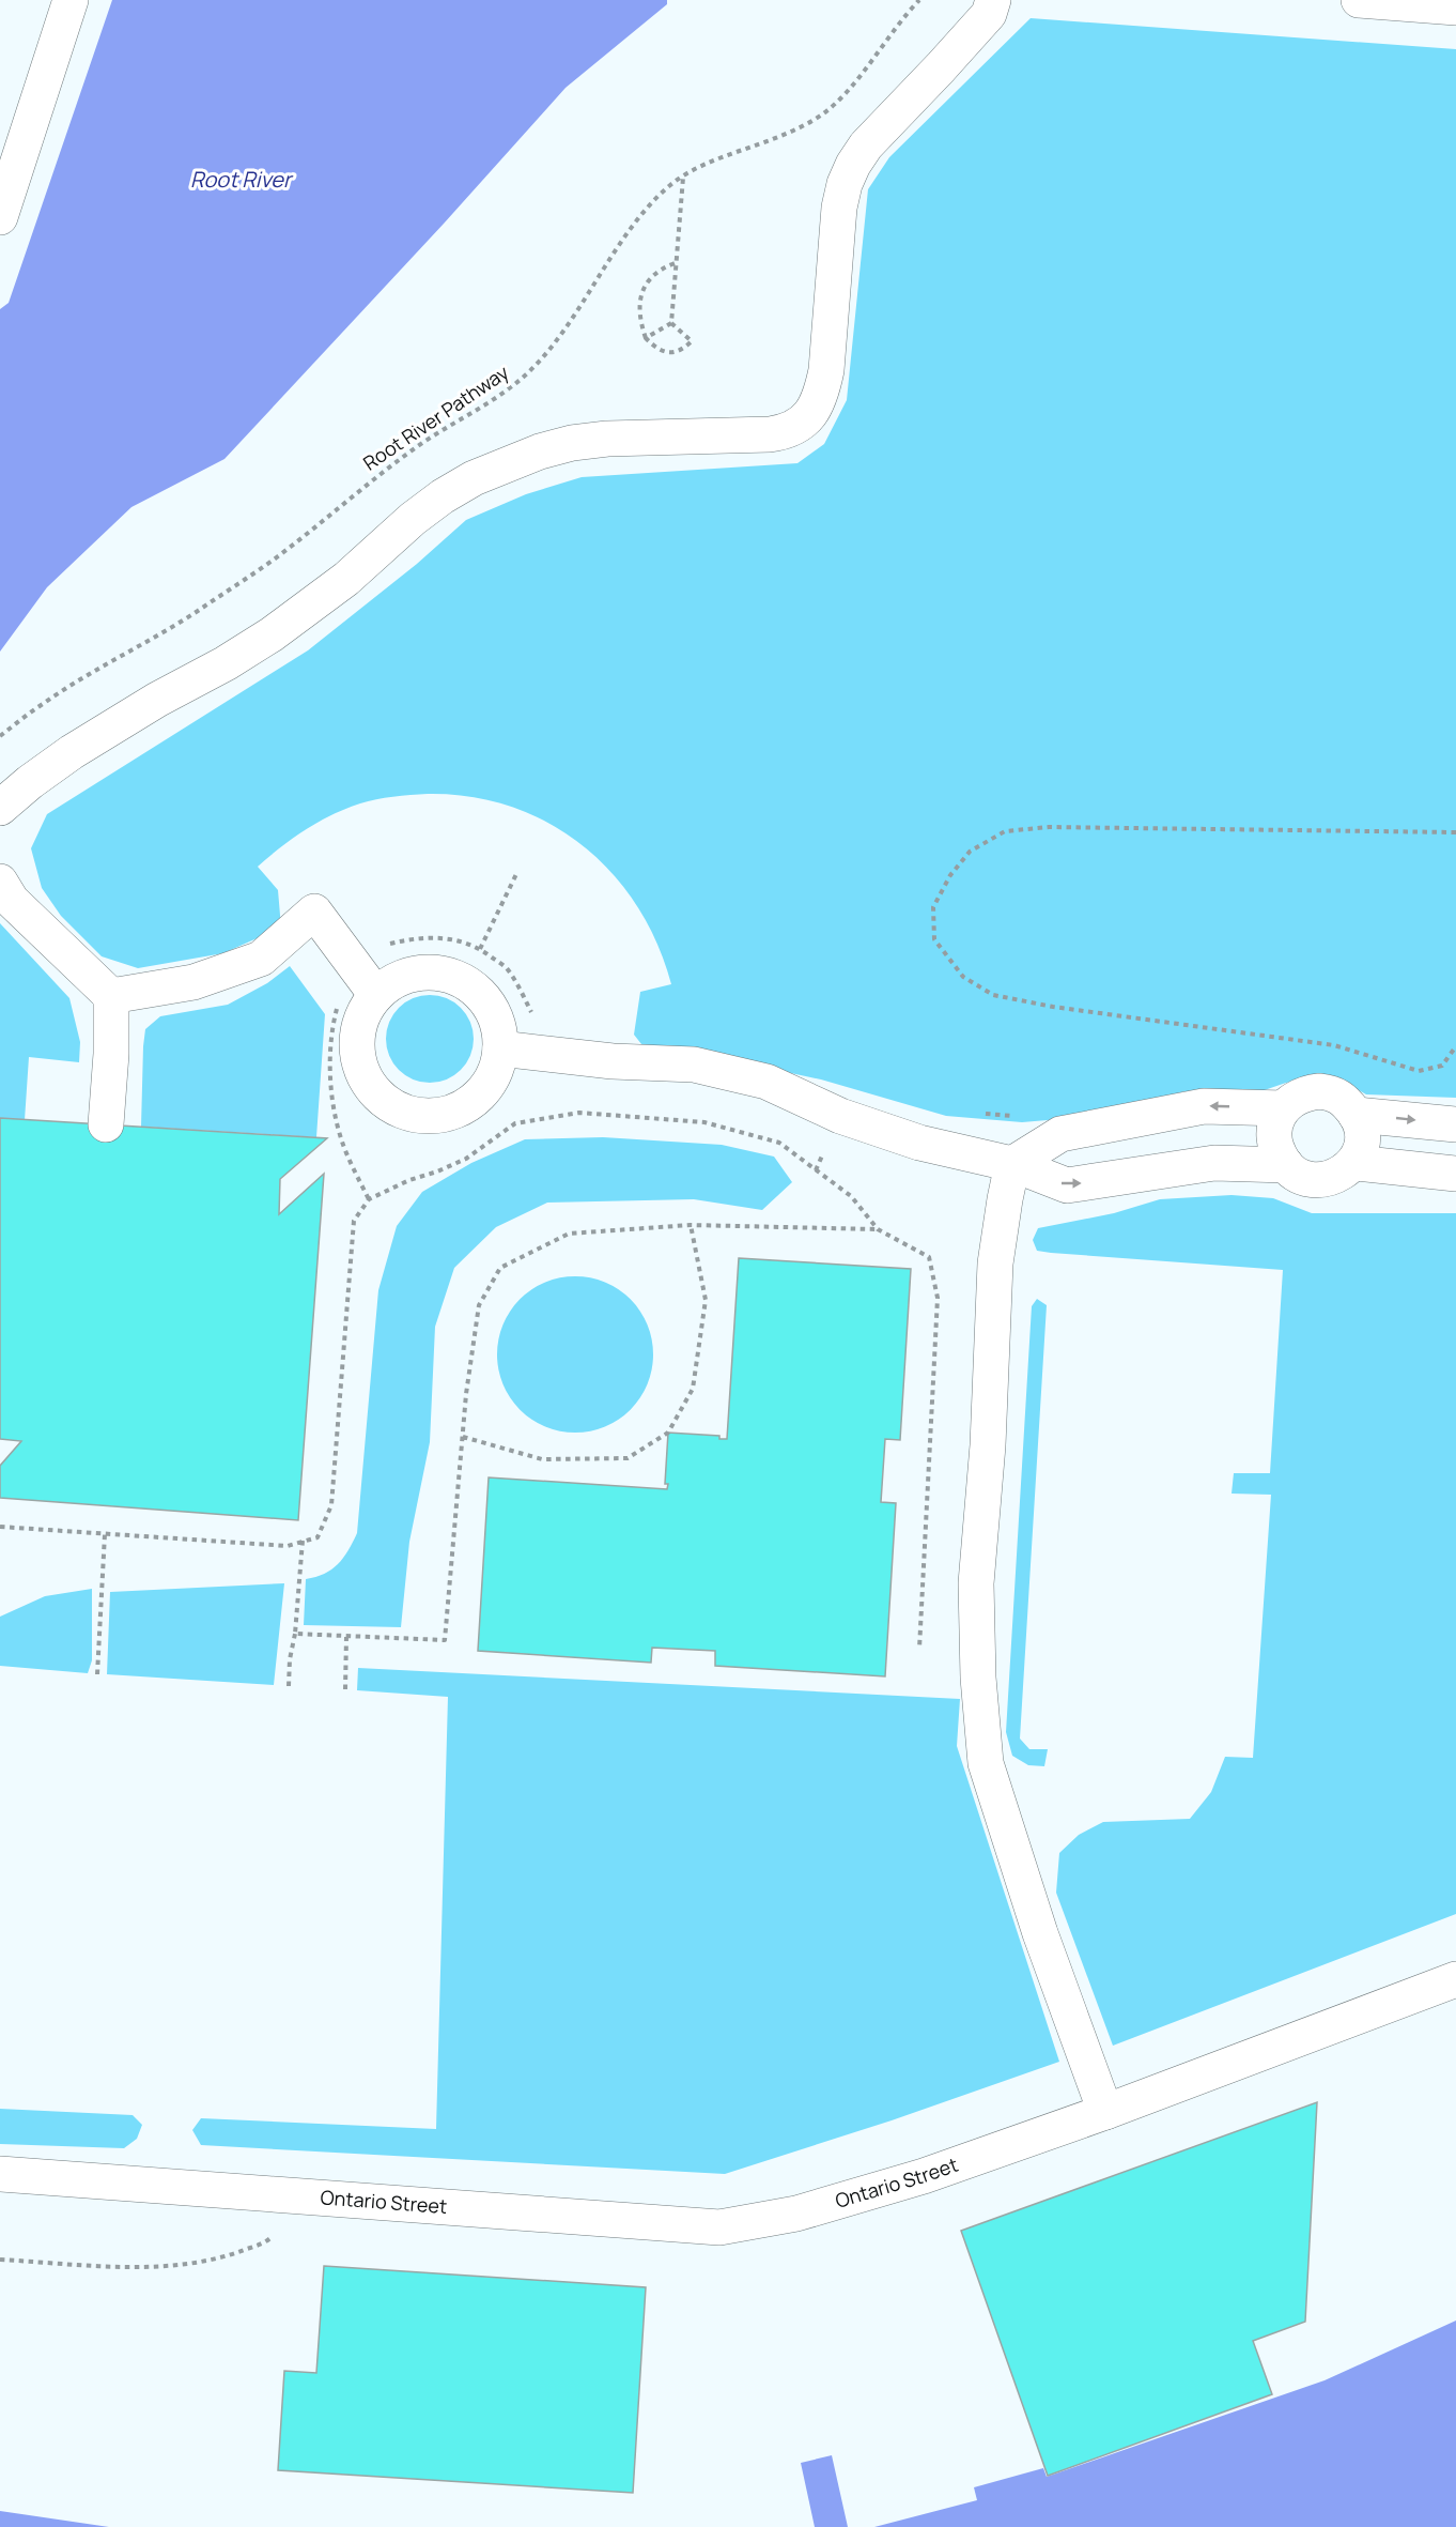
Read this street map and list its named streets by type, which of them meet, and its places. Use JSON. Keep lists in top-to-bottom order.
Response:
{
  "streets": {
    "street": ["Ontario Street"],
    "path": ["Root River Pathway"]
  },
  "water": ["Root River"]
}
